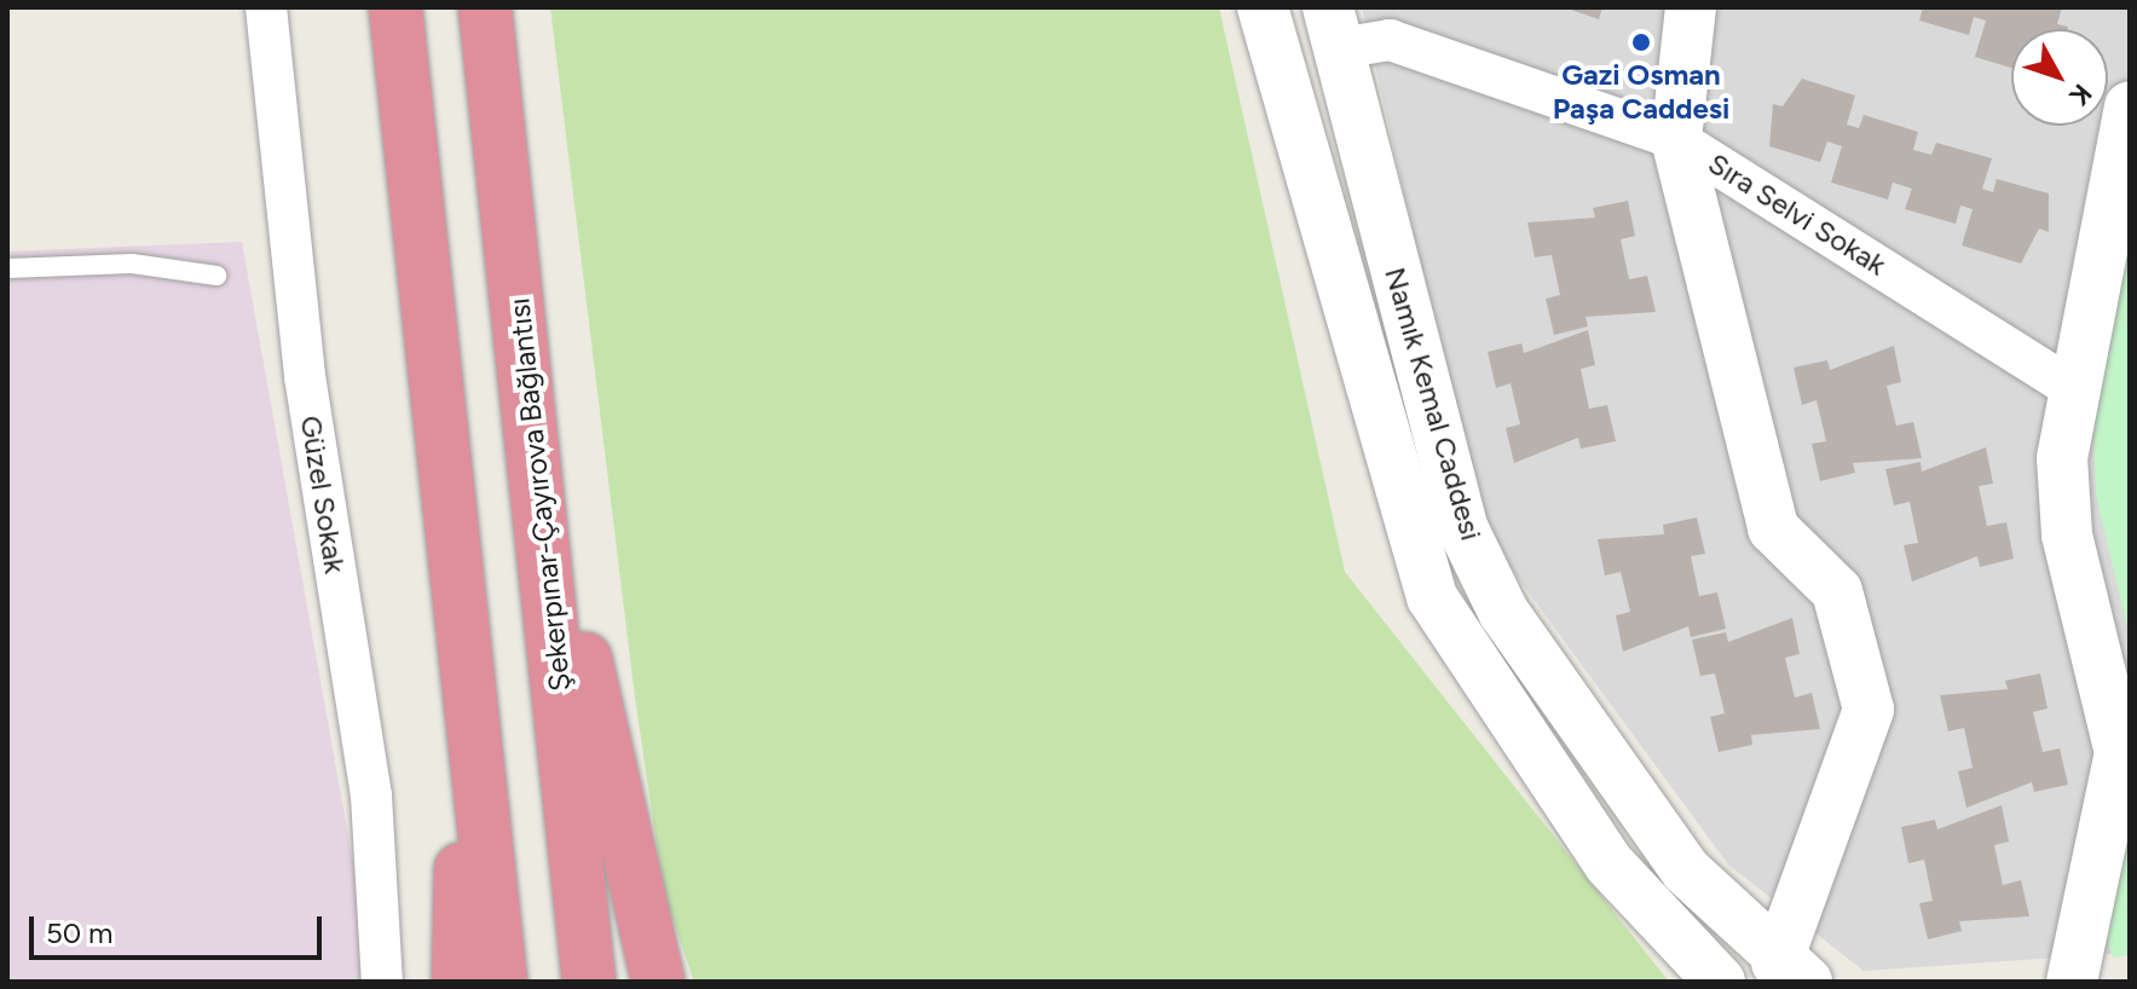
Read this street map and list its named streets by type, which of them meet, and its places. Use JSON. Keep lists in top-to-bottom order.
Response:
{
  "streets": {
    "highway": ["Şekerpınar-Çayırova Bağlantısı"],
    "street": ["Sıra Selvi Sokak", "Namık Kemal Caddesi", "Güzel Sokak"]
  },
  "crossings": [
    ["Sıra Selvi Sokak", "Namık Kemal Caddesi"]
  ],
  "places": ["Gazi Osman Paşa Caddesi"],
  "scale_bar": "50 m",
  "north": "bottom right"
}
